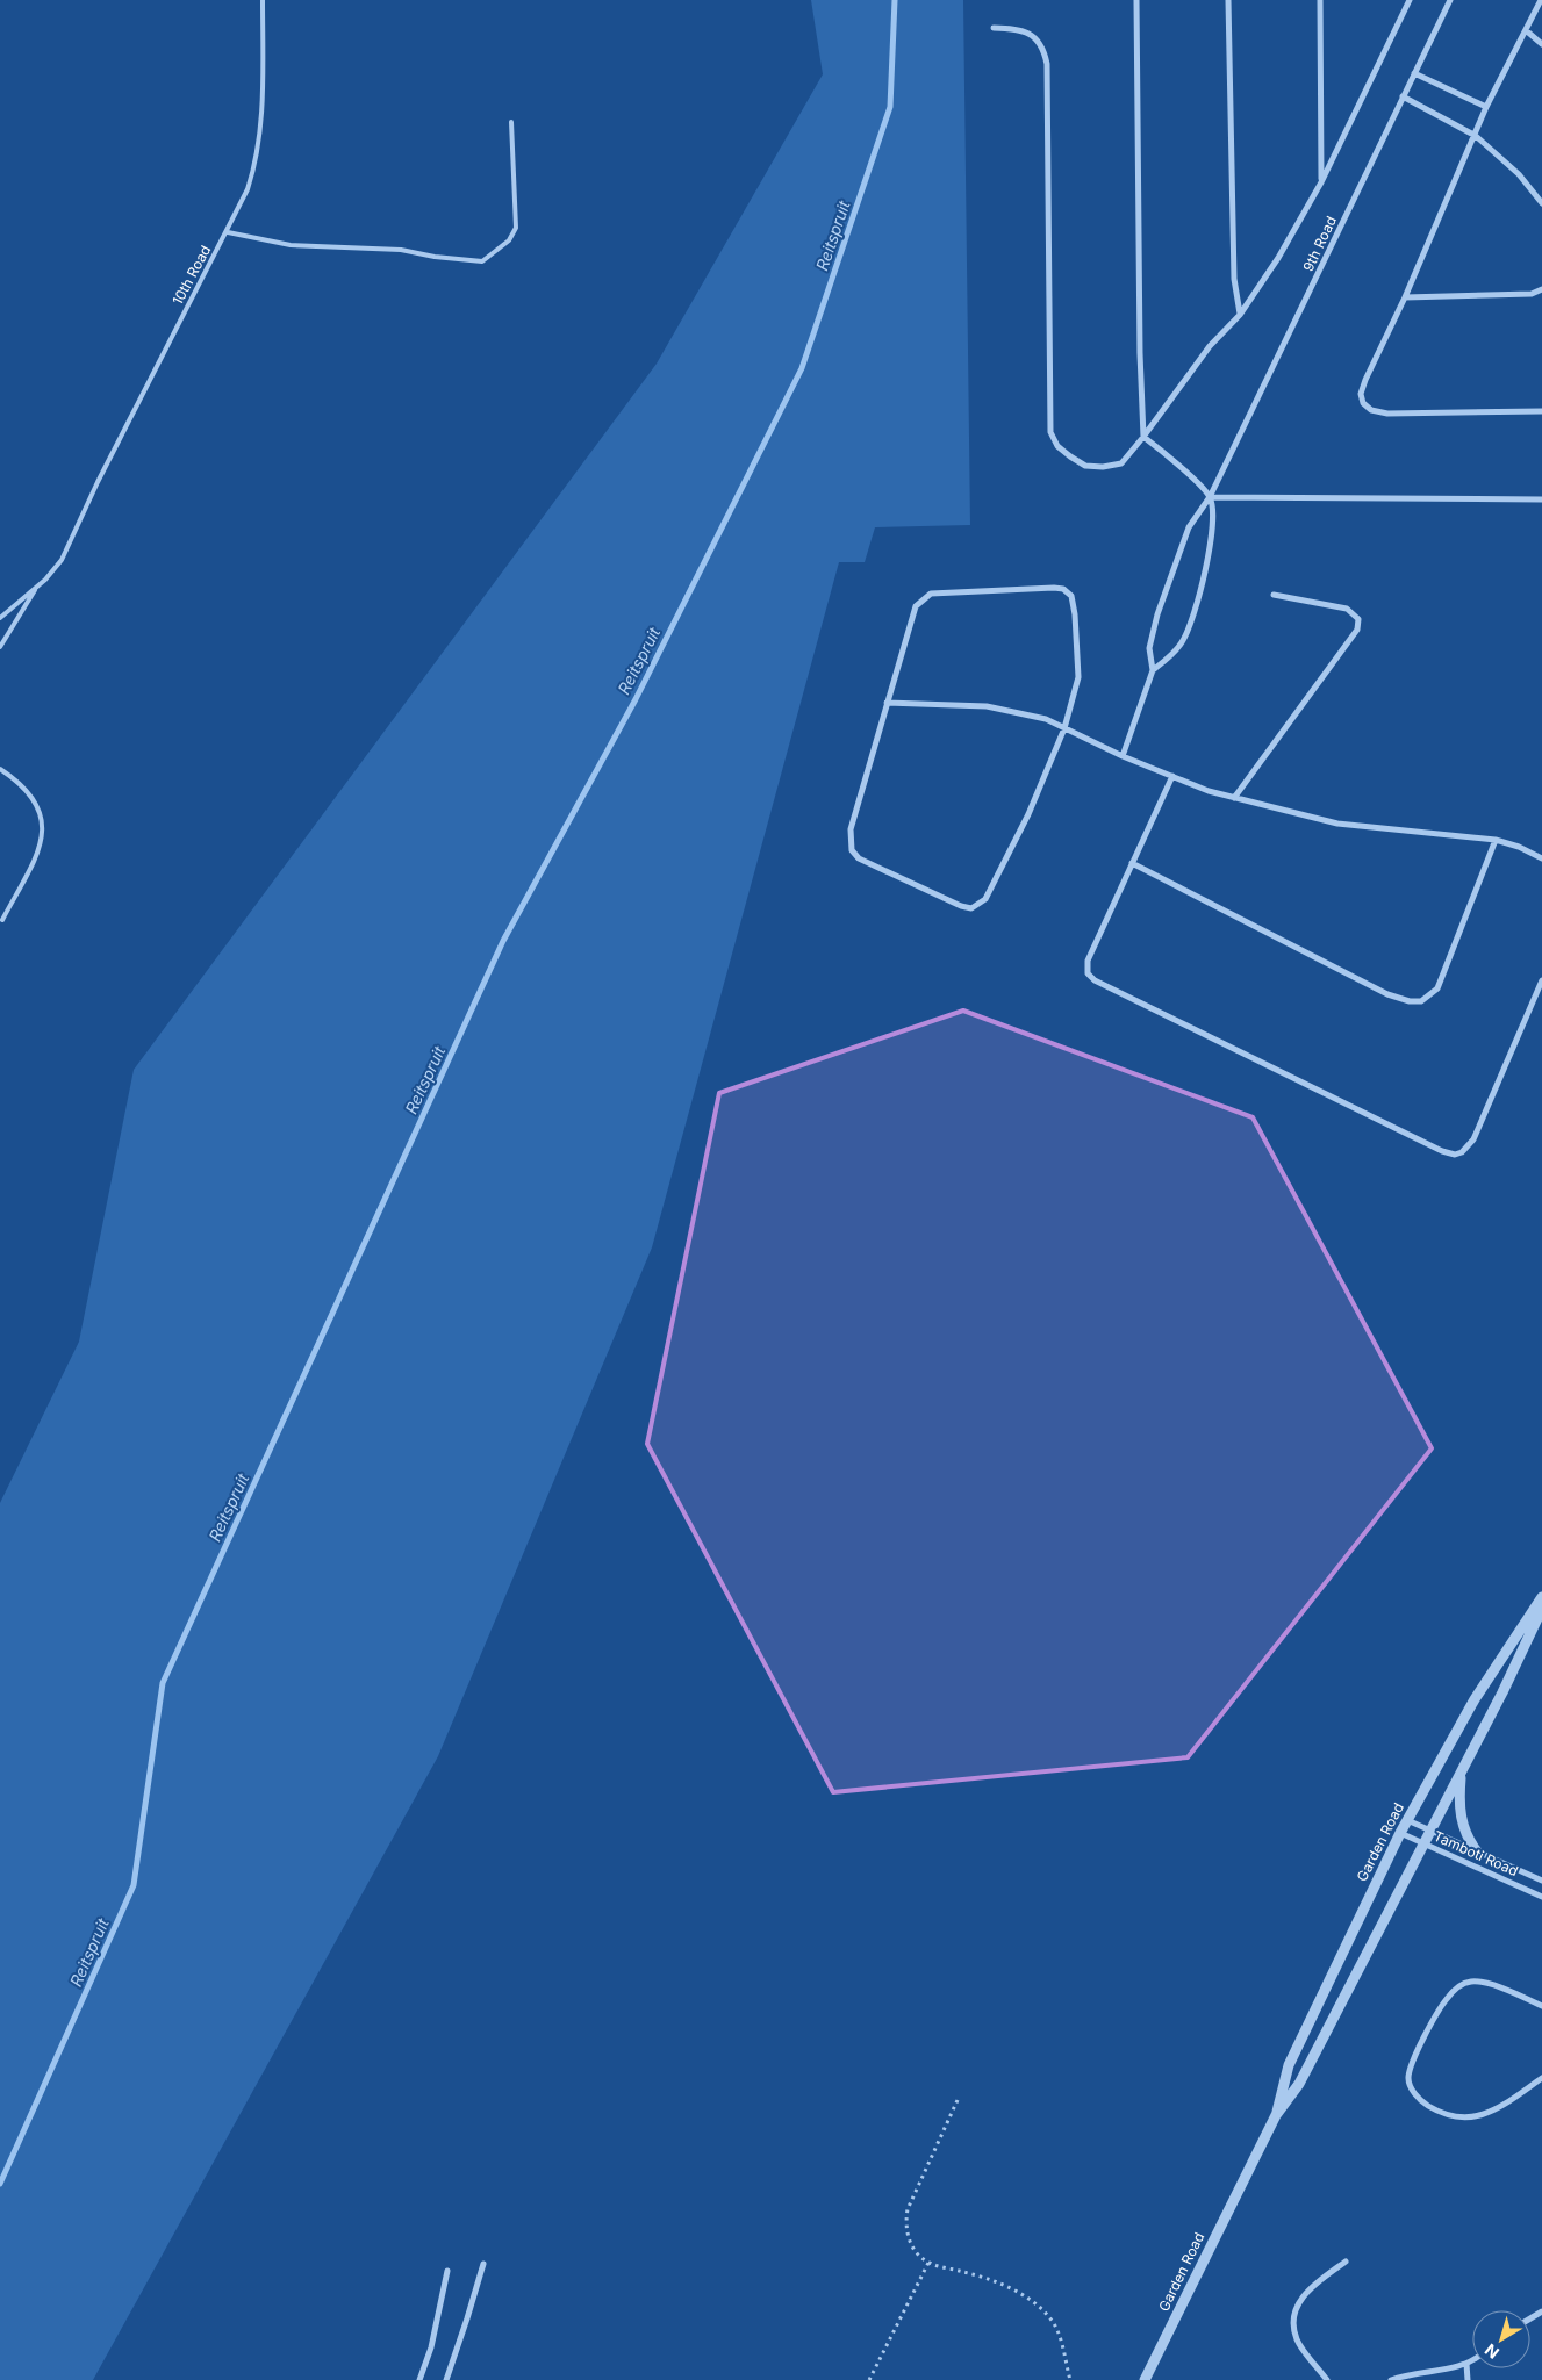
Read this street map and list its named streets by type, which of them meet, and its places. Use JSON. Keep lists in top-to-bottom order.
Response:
{
  "streets": {
    "street": ["9th Road", "Garden Road", "Tamboti Road"],
    "lane": ["10th Road"]
  },
  "crossings": [
    ["Garden Road", "Tamboti Road"]
  ],
  "water": ["Reitspruit"],
  "north": "bottom left"
}
